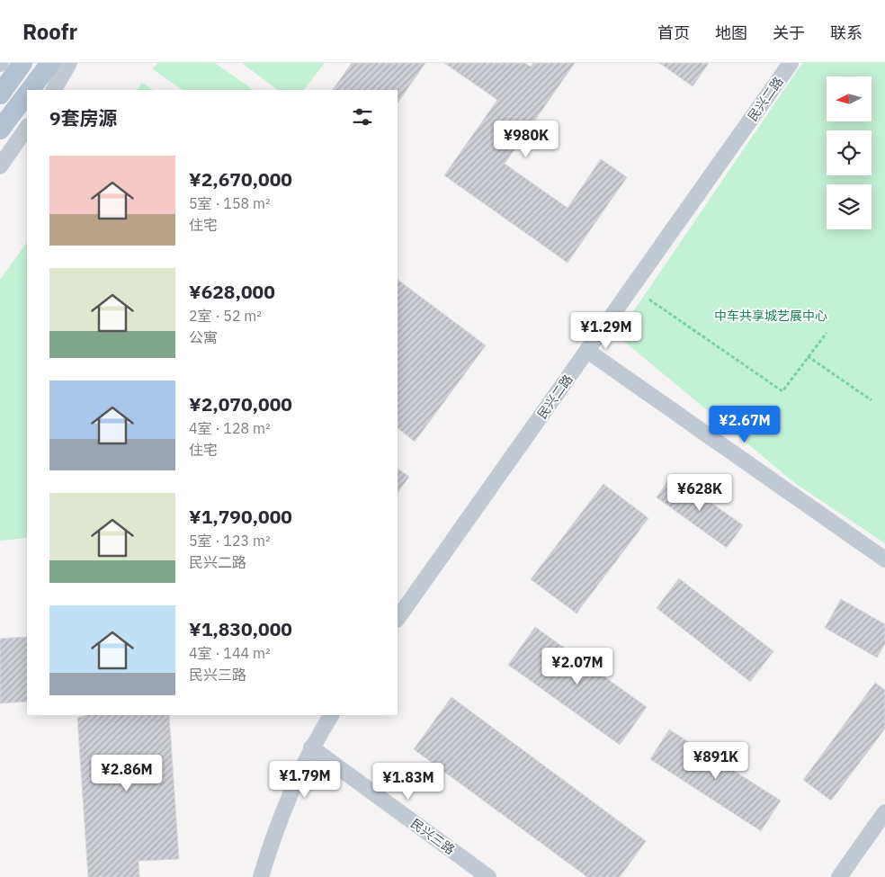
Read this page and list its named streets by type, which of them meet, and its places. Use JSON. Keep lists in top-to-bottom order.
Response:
{
  "streets": {
    "street": ["民兴二路", "民兴三路"]
  },
  "parks": ["中车共享城艺展中心"],
  "north": "left",
  "page": {
    "header": "Roofr",
    "nav": [
      "首页",
      "地图",
      "关于",
      "联系"
    ],
    "heading": "9套房源",
    "price": [
      "¥980K",
      "¥1.29M",
      "¥2.67M",
      "¥628K",
      "¥2.07M",
      "¥891K",
      "¥2.86M",
      "¥1.79M",
      "¥1.83M"
    ],
    "list": [
      {
        "name": "¥2,670,000",
        "note": "5室 · 158 m² · 住宅"
      },
      {
        "name": "¥628,000",
        "note": "2室 · 52 m² · 公寓"
      },
      {
        "name": "¥2,070,000",
        "note": "4室 · 128 m² · 住宅"
      },
      {
        "name": "¥1,790,000",
        "note": "5室 · 123 m² · 民兴二路"
      },
      {
        "name": "¥1,830,000",
        "note": "4室 · 144 m² · 民兴三路"
      }
    ]
  }
}
